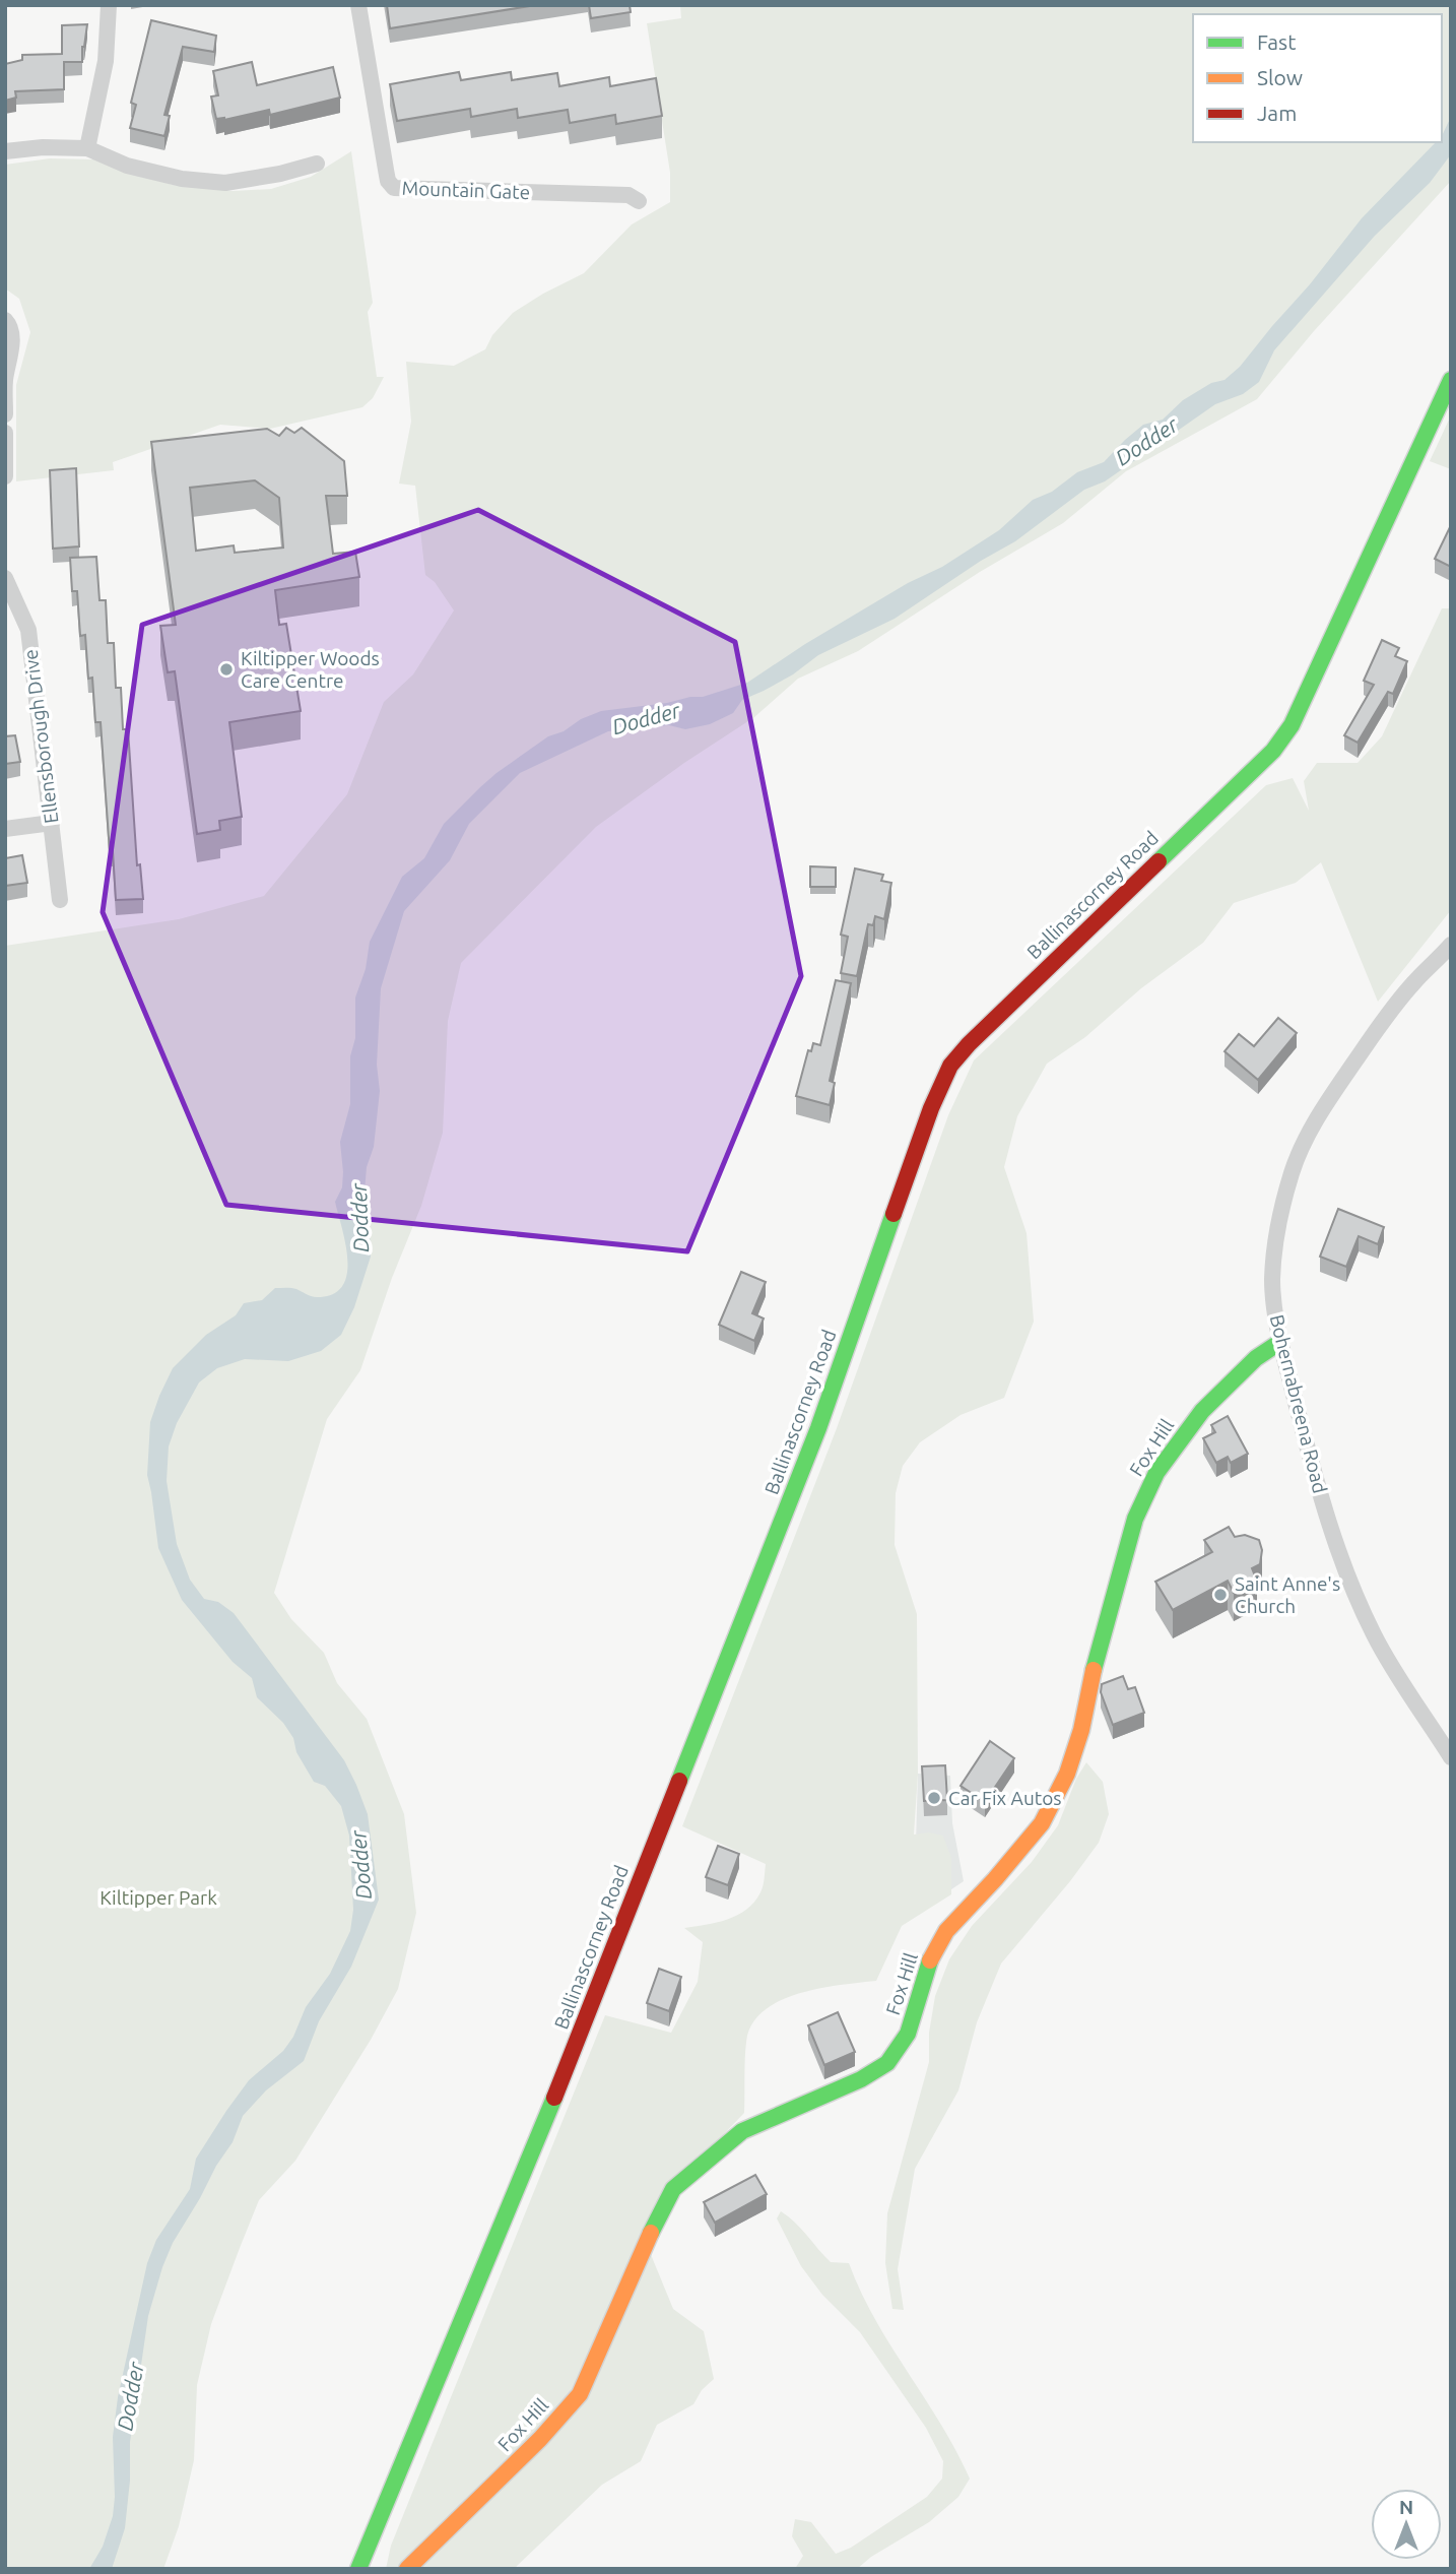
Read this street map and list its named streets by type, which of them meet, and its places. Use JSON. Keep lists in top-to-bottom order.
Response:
{
  "streets": {
    "main road": ["Ballinascorney Road", "Fox Hill"],
    "street": ["Mountain Gate", "Ellensborough Drive", "Bohernabreena Road"]
  },
  "crossings": [
    ["Bohernabreena Road", "Fox Hill"]
  ],
  "water": ["Dodder"],
  "parks": ["Kiltipper Park"],
  "places": ["Kiltipper Woods Care Centre", "Saint Anne's Church", "Car Fix Autos"],
  "legend": ["Fast", "Slow", "Jam"],
  "north": "top"
}
